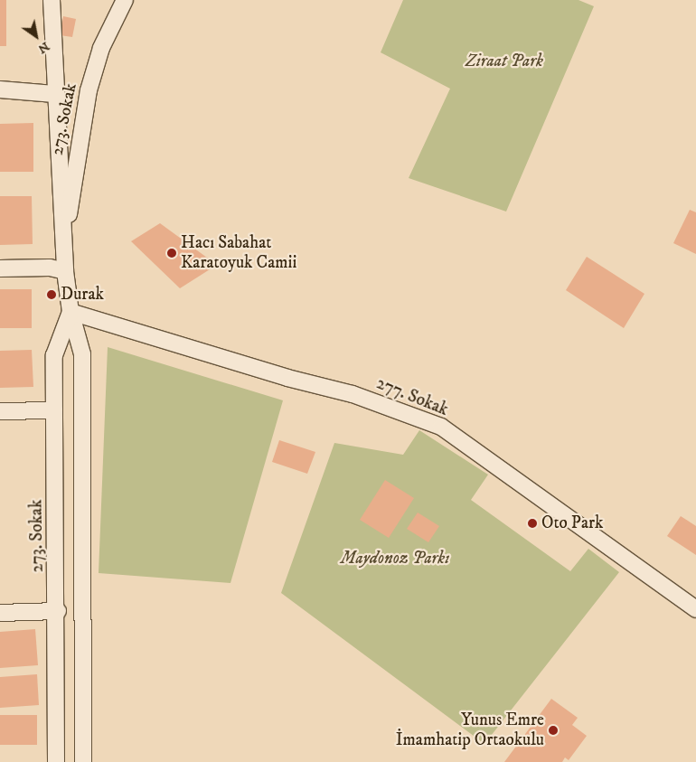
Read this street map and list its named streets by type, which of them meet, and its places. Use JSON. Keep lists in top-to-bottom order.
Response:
{
  "streets": {
    "street": ["273. Sokak", "277. Sokak"]
  },
  "crossings": [
    ["273. Sokak", "277. Sokak"]
  ],
  "parks": ["Ziraat Park", "Maydonoz Parkı"],
  "places": [
    "Hacı Sabahat Karatoyuk Camii",
    "Durak",
    "Oto Park",
    "Yunus Emre İmamhatip Ortaokulu"
  ],
  "north": "bottom right"
}
